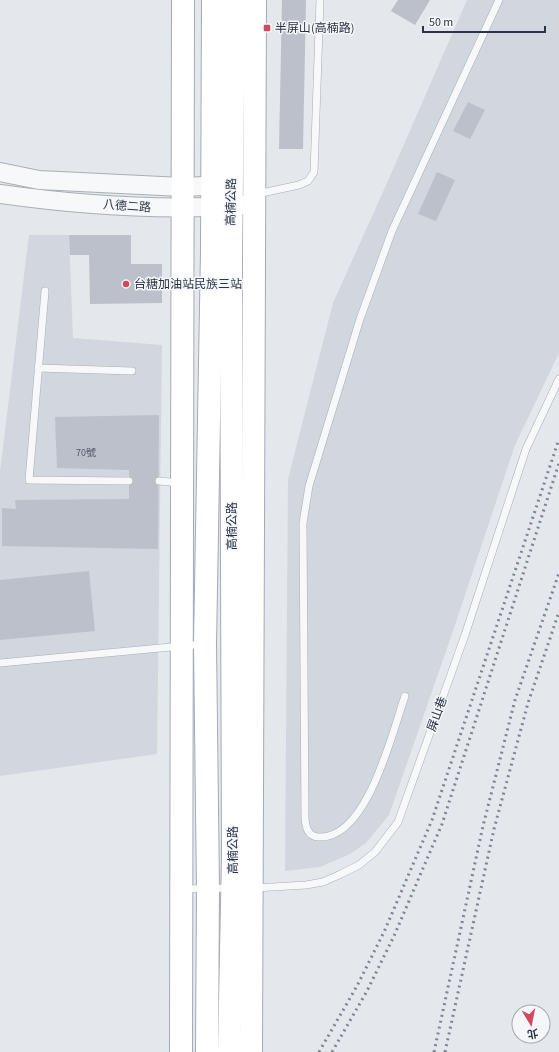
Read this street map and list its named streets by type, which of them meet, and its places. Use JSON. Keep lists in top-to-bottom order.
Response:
{
  "streets": {
    "main road": ["高楠公路"],
    "street": ["八德二路"],
    "lane": ["屏山巷"]
  },
  "crossings": [
    ["高楠公路", "八德二路"],
    ["高楠公路", "屏山巷"]
  ],
  "places": {
    "transit": ["半屏山(高楠路)"],
    "other": ["台糖加油站民族三站"]
  },
  "house_numbers": ["70號"],
  "scale_bar": "50 m",
  "north": "bottom"
}
